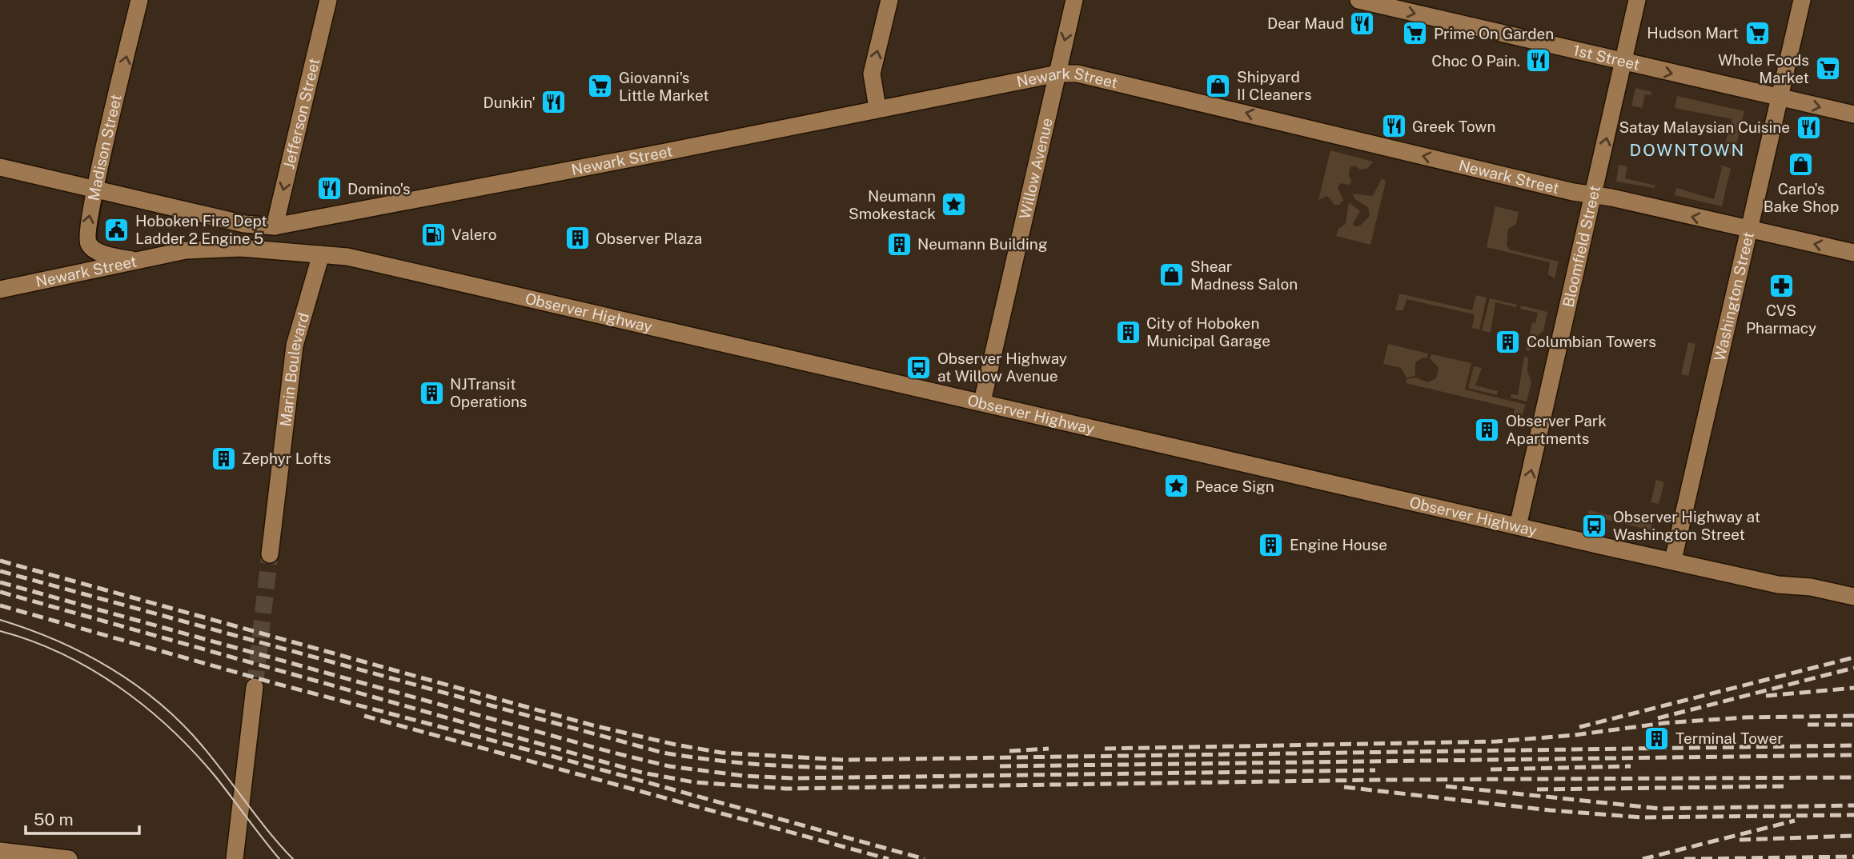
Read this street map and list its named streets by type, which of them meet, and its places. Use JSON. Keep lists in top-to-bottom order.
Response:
{
  "streets": {
    "main road": [
      "1st Street",
      "Newark Street",
      "Jefferson Street",
      "Madison Street",
      "Willow Avenue",
      "Bloomfield Street",
      "Washington Street",
      "Observer Highway",
      "Marin Boulevard"
    ]
  },
  "crossings": [
    ["1st Street", "Bloomfield Street"],
    ["1st Street", "Washington Street"],
    ["Newark Street", "Jefferson Street"],
    ["Newark Street", "Madison Street"],
    ["Newark Street", "Willow Avenue"],
    ["Newark Street", "Bloomfield Street"],
    ["Newark Street", "Washington Street"],
    ["Newark Street", "Observer Highway"],
    ["Willow Avenue", "Observer Highway"],
    ["Bloomfield Street", "Observer Highway"],
    ["Washington Street", "Observer Highway"],
    ["Observer Highway", "Marin Boulevard"]
  ],
  "one_way": [
    "1st Street",
    "Newark Street",
    "Jefferson Street",
    "Madison Street",
    "Bloomfield Street"
  ],
  "districts": ["DOWNTOWN"],
  "places": {
    "restaurant": [
      "Dear Maud",
      "Choc O Pain.",
      "Dunkin'",
      "Greek Town",
      "Satay Malaysian Cuisine",
      "Domino's"
    ],
    "supermarket": [
      "Hudson Mart",
      "Prime On Garden",
      "Whole Foods Market",
      "Giovanni's Little Market"
    ],
    "shop": ["Shipyard II Cleaners", "Carlo's Bake Shop", "Shear Madness Salon"],
    "place": ["Neumann Smokestack", "Peace Sign"],
    "public building": ["Hoboken Fire Dept Ladder 2 Engine 5"],
    "fuel station": ["Valero"],
    "building": [
      "Observer Plaza",
      "Neumann Building",
      "City of Hoboken Municipal Garage",
      "Columbian Towers",
      "NJTransit Operations",
      "Observer Park Apartments",
      "Zephyr Lofts",
      "Engine House",
      "Terminal Tower"
    ],
    "pharmacy": ["CVS Pharmacy"],
    "bus stop": ["Observer Highway at Willow Avenue", "Observer Highway at Washington Street"]
  },
  "scale_bar": "50 m"
}
